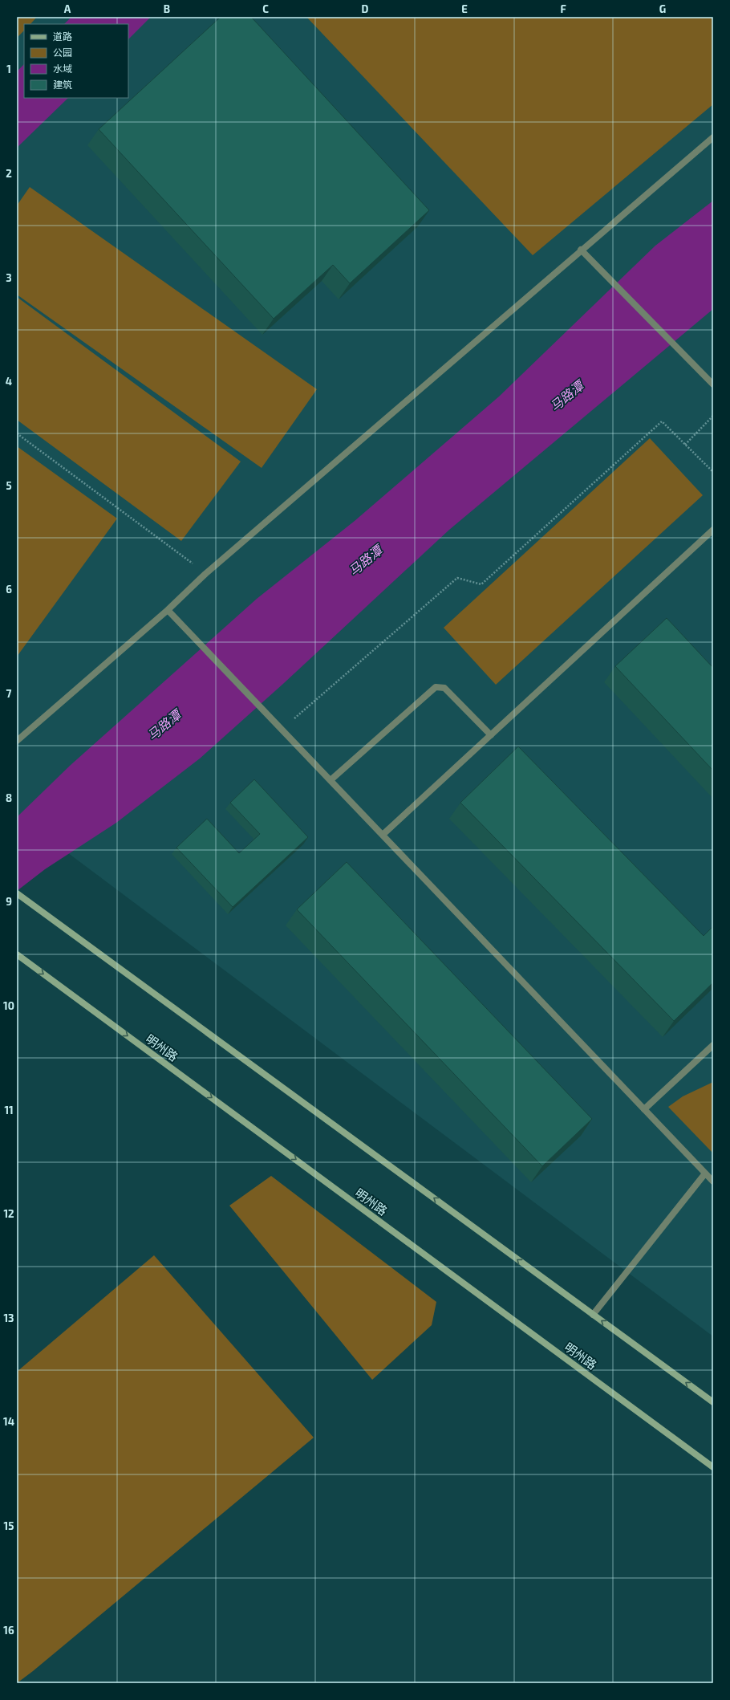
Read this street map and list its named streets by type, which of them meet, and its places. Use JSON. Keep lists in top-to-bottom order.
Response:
{
  "streets": {
    "main road": ["明州路"]
  },
  "water": ["马路潭"],
  "legend": [
    "道路",
    "公园",
    "水域",
    "建筑"
  ],
  "grid": {
    "columns": [
      "A",
      "B",
      "C",
      "D",
      "E",
      "F",
      "G"
    ],
    "rows": [
      "1",
      "2",
      "3",
      "4",
      "5",
      "6",
      "7",
      "8",
      "9",
      "10",
      "11",
      "12",
      "13",
      "14",
      "15",
      "16"
    ]
  }
}
